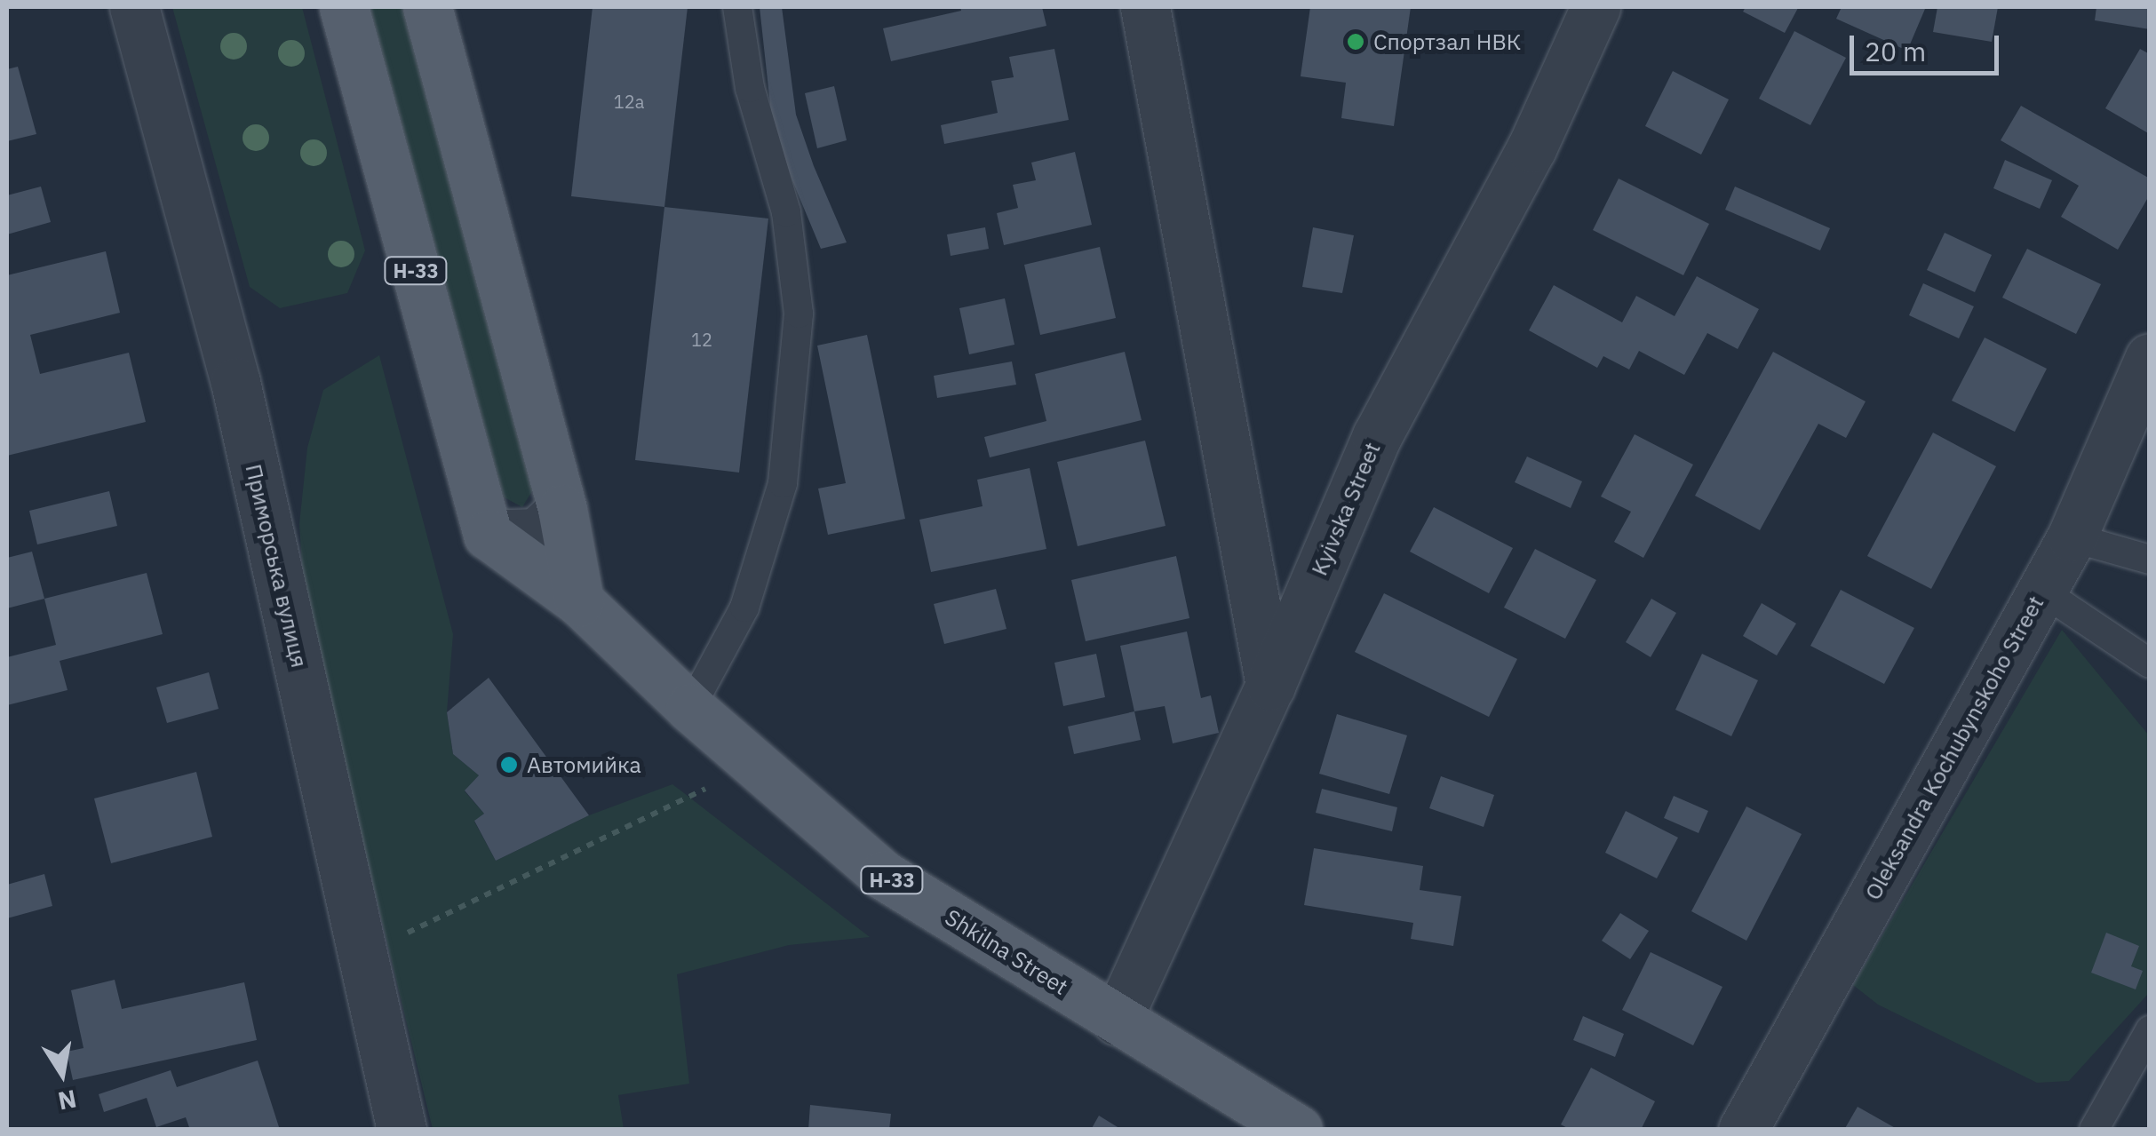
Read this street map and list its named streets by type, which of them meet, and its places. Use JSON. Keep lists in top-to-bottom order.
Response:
{
  "streets": {
    "main road": ["Н-33", "Shkilna Street"],
    "street": ["Kyivska Street", "Приморська вулиця", "Oleksandra Kochubynskoho Street"]
  },
  "crossings": [
    ["Н-33", "Shkilna Street"],
    ["Kyivska Street", "Shkilna Street"]
  ],
  "places": ["Спортзал НВК", "Автомийка"],
  "house_numbers": ["12а", "12"],
  "scale_bar": "20 m",
  "north": "bottom"
}
